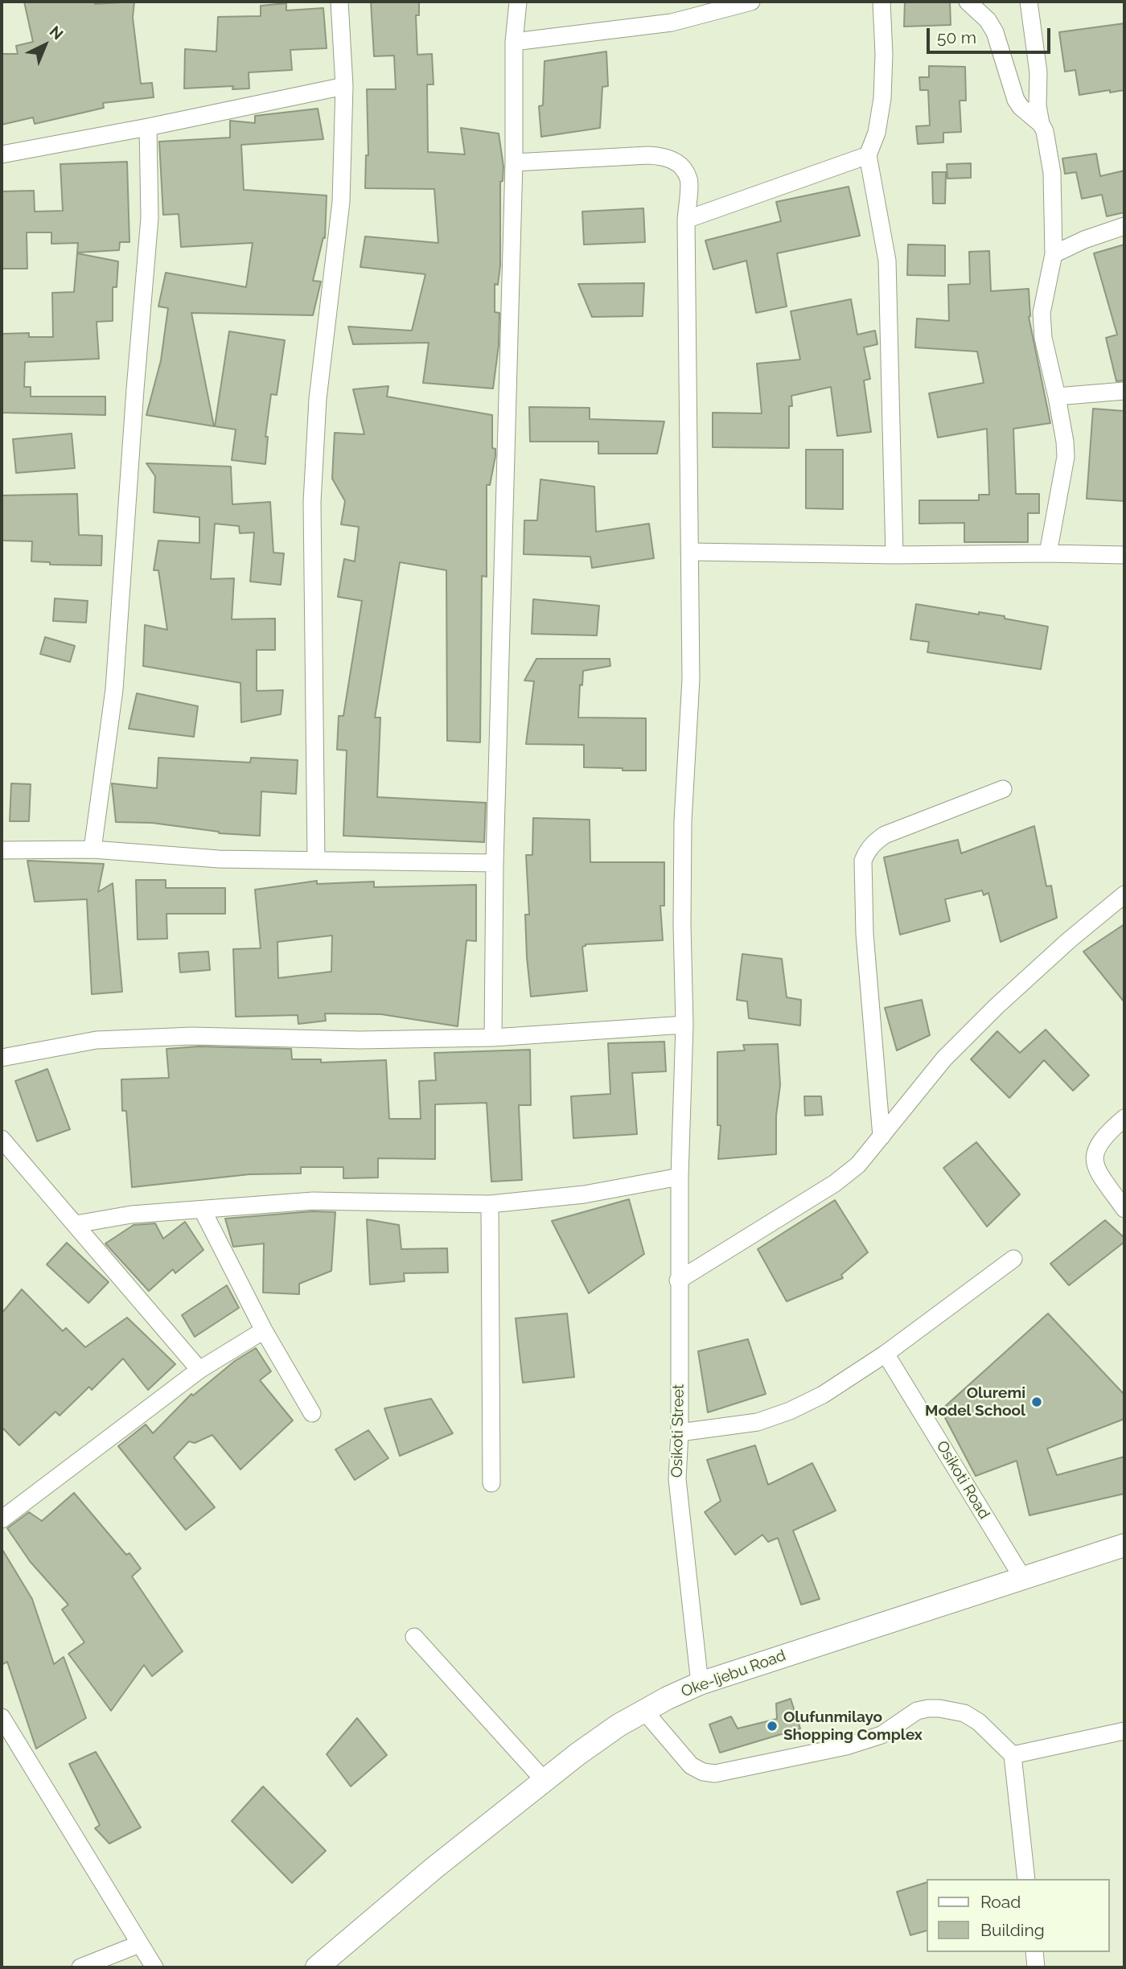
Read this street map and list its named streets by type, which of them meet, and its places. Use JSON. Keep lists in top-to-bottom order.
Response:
{
  "streets": {
    "main road": ["Oke-Ijebu Road"],
    "street": ["Osikoti Street", "Osikoti Road"]
  },
  "crossings": [
    ["Osikoti Street", "Oke-Ijebu Road"],
    ["Osikoti Road", "Oke-Ijebu Road"]
  ],
  "places": ["Oluremi Model School", "Olufunmilayo Shopping Complex"],
  "legend": ["Road", "Building"],
  "scale_bar": "50 m",
  "north": "top right"
}
